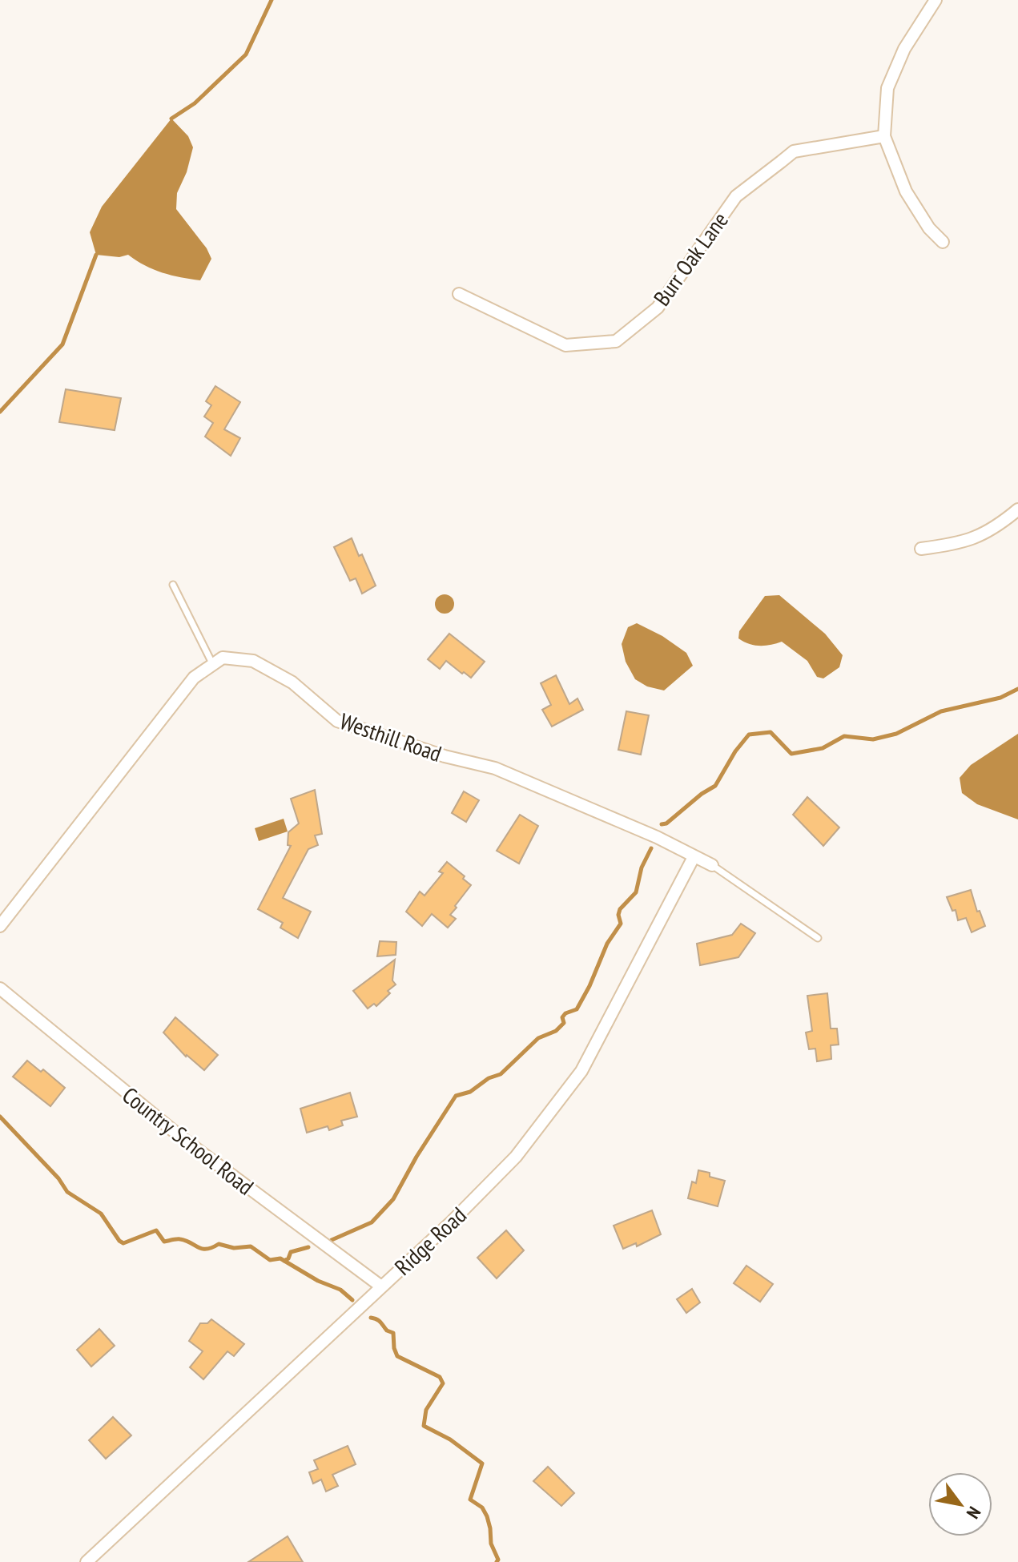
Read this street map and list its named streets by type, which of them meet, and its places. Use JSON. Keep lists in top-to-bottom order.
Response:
{
  "streets": {
    "street": [
      "Burr Oak Lane",
      "Westhill Road",
      "Country School Road",
      "Ridge Road"
    ]
  },
  "crossings": [
    ["Westhill Road", "Ridge Road"],
    ["Country School Road", "Ridge Road"]
  ],
  "north": "bottom right"
}
